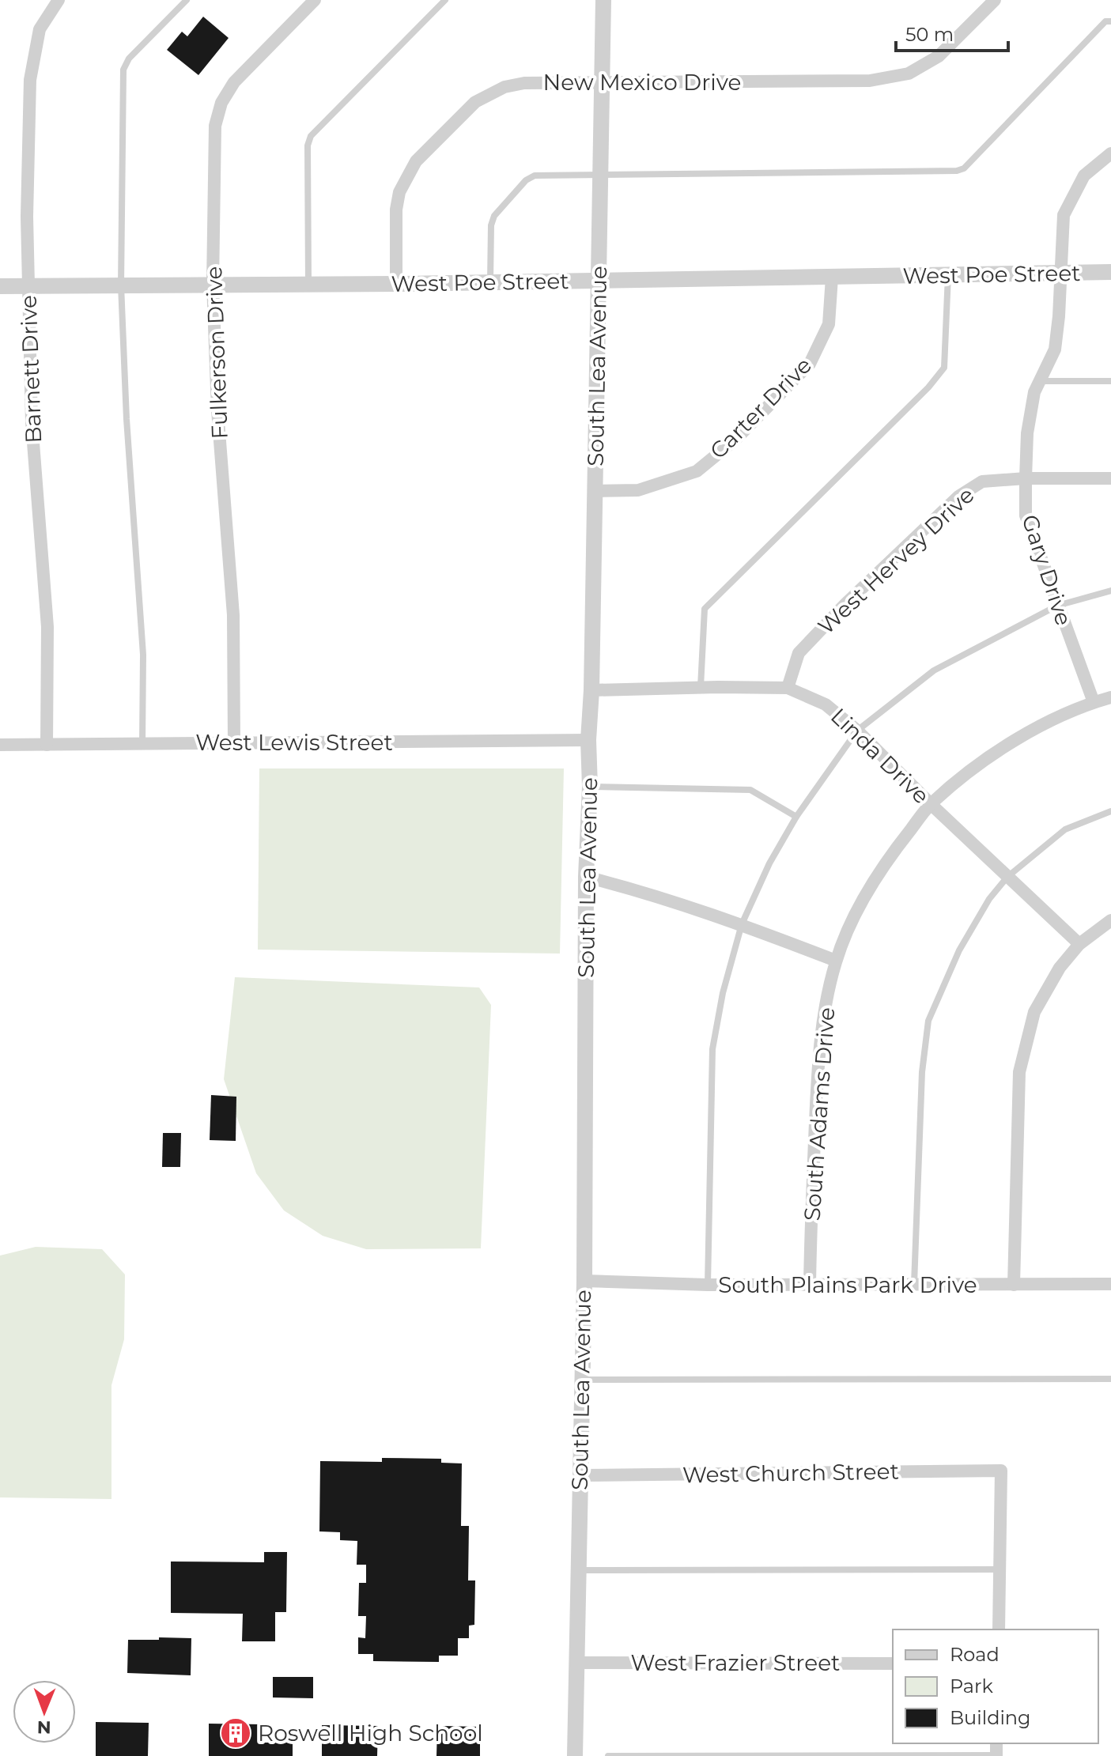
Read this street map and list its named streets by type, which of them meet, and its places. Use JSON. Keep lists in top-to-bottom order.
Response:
{
  "streets": {
    "street": [
      "New Mexico Drive",
      "West Poe Street",
      "Fulkerson Drive",
      "South Lea Avenue",
      "Barnett Drive",
      "Carter Drive",
      "West Hervey Drive",
      "Gary Drive",
      "West Lewis Street",
      "Linda Drive",
      "South Adams Drive",
      "South Plains Park Drive",
      "West Church Street",
      "West Frazier Street"
    ]
  },
  "crossings": [
    ["New Mexico Drive", "West Poe Street"],
    ["New Mexico Drive", "South Lea Avenue"],
    ["West Poe Street", "Fulkerson Drive"],
    ["West Poe Street", "South Lea Avenue"],
    ["West Poe Street", "Barnett Drive"],
    ["West Poe Street", "Carter Drive"],
    ["West Poe Street", "Gary Drive"],
    ["Fulkerson Drive", "West Lewis Street"],
    ["South Lea Avenue", "Carter Drive"],
    ["South Lea Avenue", "West Lewis Street"],
    ["South Lea Avenue", "Linda Drive"],
    ["South Lea Avenue", "South Plains Park Drive"],
    ["South Lea Avenue", "West Church Street"],
    ["South Lea Avenue", "West Frazier Street"],
    ["Barnett Drive", "West Lewis Street"],
    ["West Hervey Drive", "Gary Drive"],
    ["West Hervey Drive", "Linda Drive"],
    ["Gary Drive", "South Adams Drive"],
    ["Linda Drive", "South Adams Drive"],
    ["South Adams Drive", "South Plains Park Drive"]
  ],
  "places": {
    "building": ["Roswell High School"]
  },
  "legend": ["Road", "Park", "Building"],
  "scale_bar": "50 m",
  "north": "bottom"
}
